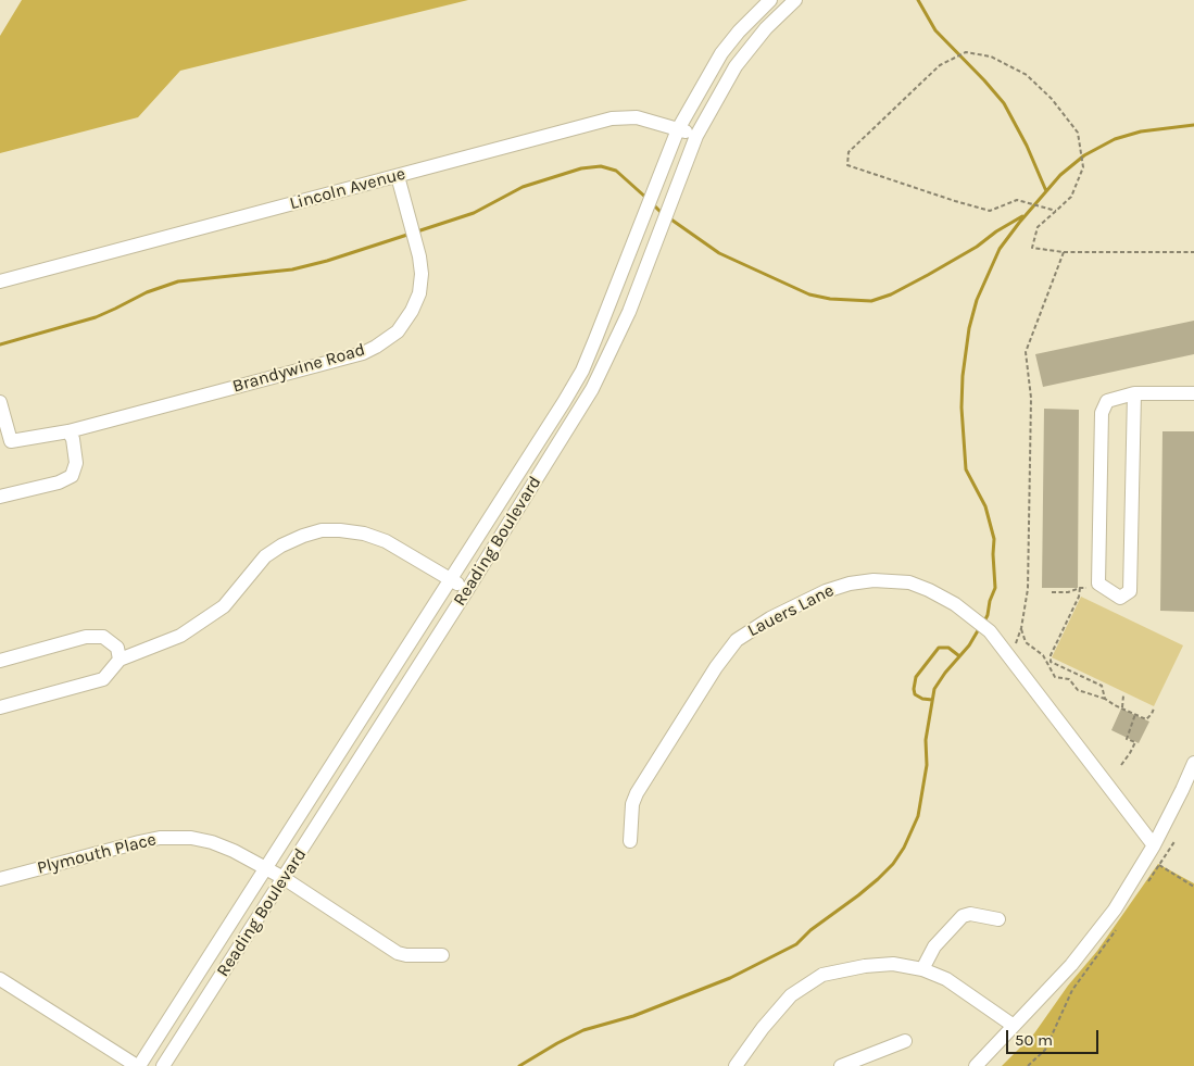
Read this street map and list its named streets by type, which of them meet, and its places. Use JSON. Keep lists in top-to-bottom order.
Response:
{
  "streets": {
    "street": [
      "Lincoln Avenue",
      "Brandywine Road",
      "Reading Boulevard",
      "Lauers Lane",
      "Plymouth Place"
    ]
  },
  "crossings": [
    ["Lincoln Avenue", "Brandywine Road"],
    ["Lincoln Avenue", "Reading Boulevard"],
    ["Reading Boulevard", "Plymouth Place"]
  ],
  "scale_bar": "50 m"
}
